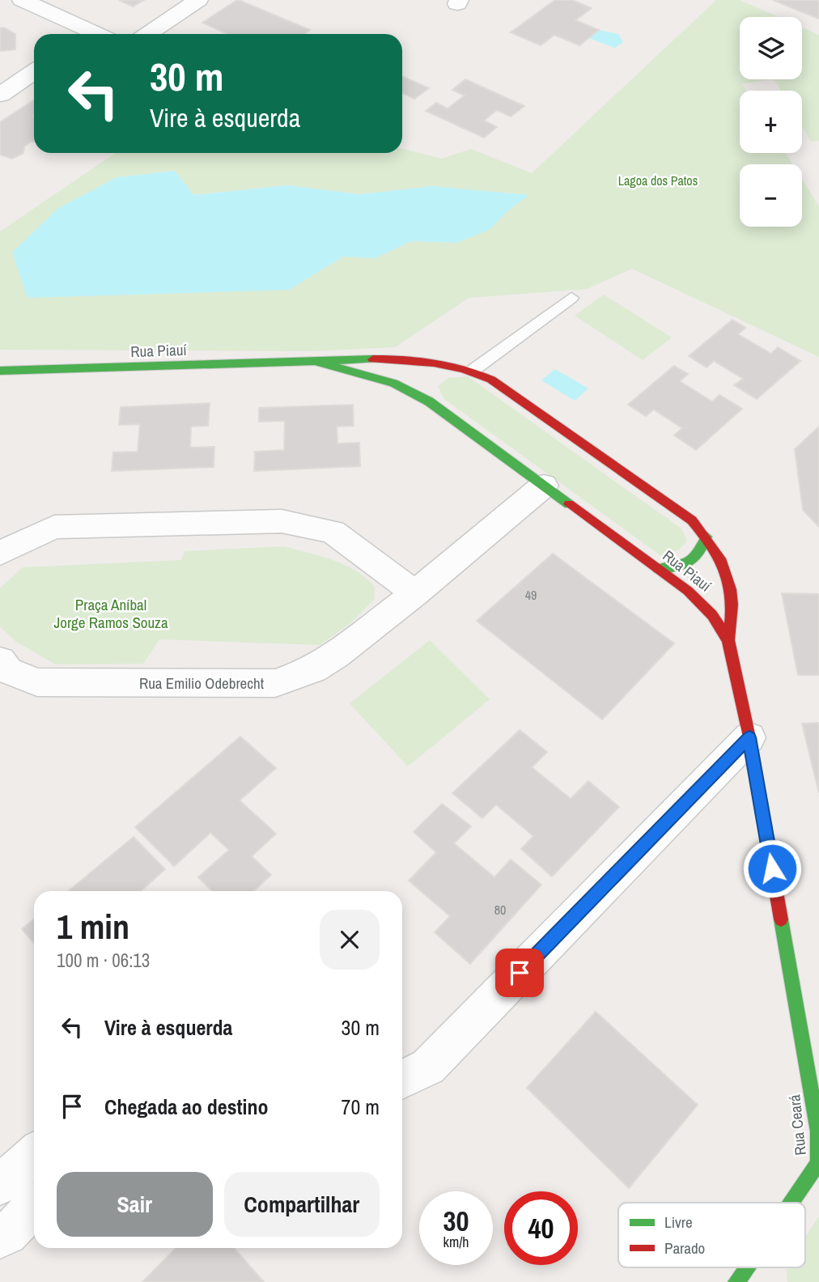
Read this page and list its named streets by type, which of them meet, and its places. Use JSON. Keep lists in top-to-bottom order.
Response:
{
  "streets": {
    "street": ["Rua Piauí", "Rua Emilio Odebrecht", "Rua Ceará"]
  },
  "crossings": [
    ["Rua Piauí", "Rua Emilio Odebrecht"],
    ["Rua Piauí", "Rua Ceará"]
  ],
  "parks": ["Lagoa dos Patos", "Praça Aníbal Jorge Ramos Souza"],
  "house_numbers": ["49", "80"],
  "legend": ["Livre", "Parado"],
  "page": {
    "map_buttons": ["+", "−"],
    "turn": ["30 m", "Vire à esquerda"],
    "heading": ["1 min", "100 m · 06:13"],
    "list": [
      {
        "name": "Vire à esquerda",
        "value": "30 m"
      },
      {
        "name": "Chegada ao destino",
        "value": "70 m"
      }
    ],
    "buttons": ["Sair", "Compartilhar"],
    "speed": "30 km/h",
    "limit": "40"
  }
}
